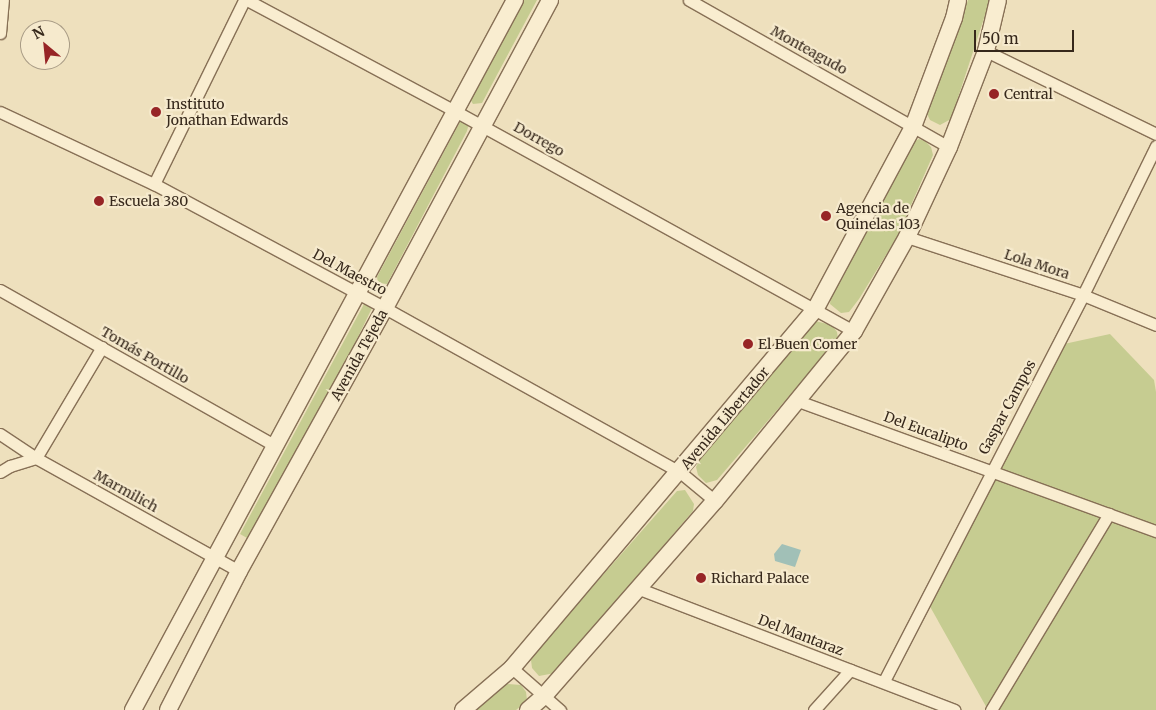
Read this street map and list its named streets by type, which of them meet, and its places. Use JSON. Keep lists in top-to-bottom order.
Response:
{
  "streets": {
    "main road": ["Avenida Tejeda", "Avenida Libertador"],
    "street": [
      "Monteagudo",
      "Dorrego",
      "Lola Mora",
      "Del Maestro",
      "Tomás Portillo",
      "Gaspar Campos",
      "Del Eucalipto",
      "Marmilich",
      "Del Mantaraz"
    ]
  },
  "crossings": [
    ["Monteagudo", "Avenida Libertador"],
    ["Dorrego", "Avenida Tejeda"],
    ["Dorrego", "Avenida Libertador"],
    ["Lola Mora", "Gaspar Campos"],
    ["Del Maestro", "Avenida Tejeda"],
    ["Del Maestro", "Avenida Libertador"],
    ["Avenida Tejeda", "Marmilich"],
    ["Gaspar Campos", "Del Eucalipto"],
    ["Gaspar Campos", "Del Mantaraz"]
  ],
  "places": [
    "Central",
    "Instituto Jonathan Edwards",
    "Escuela 380",
    "Agencia de Quinelas 103",
    "El Buen Comer",
    "Richard Palace"
  ],
  "scale_bar": "50 m",
  "north": "top left"
}
